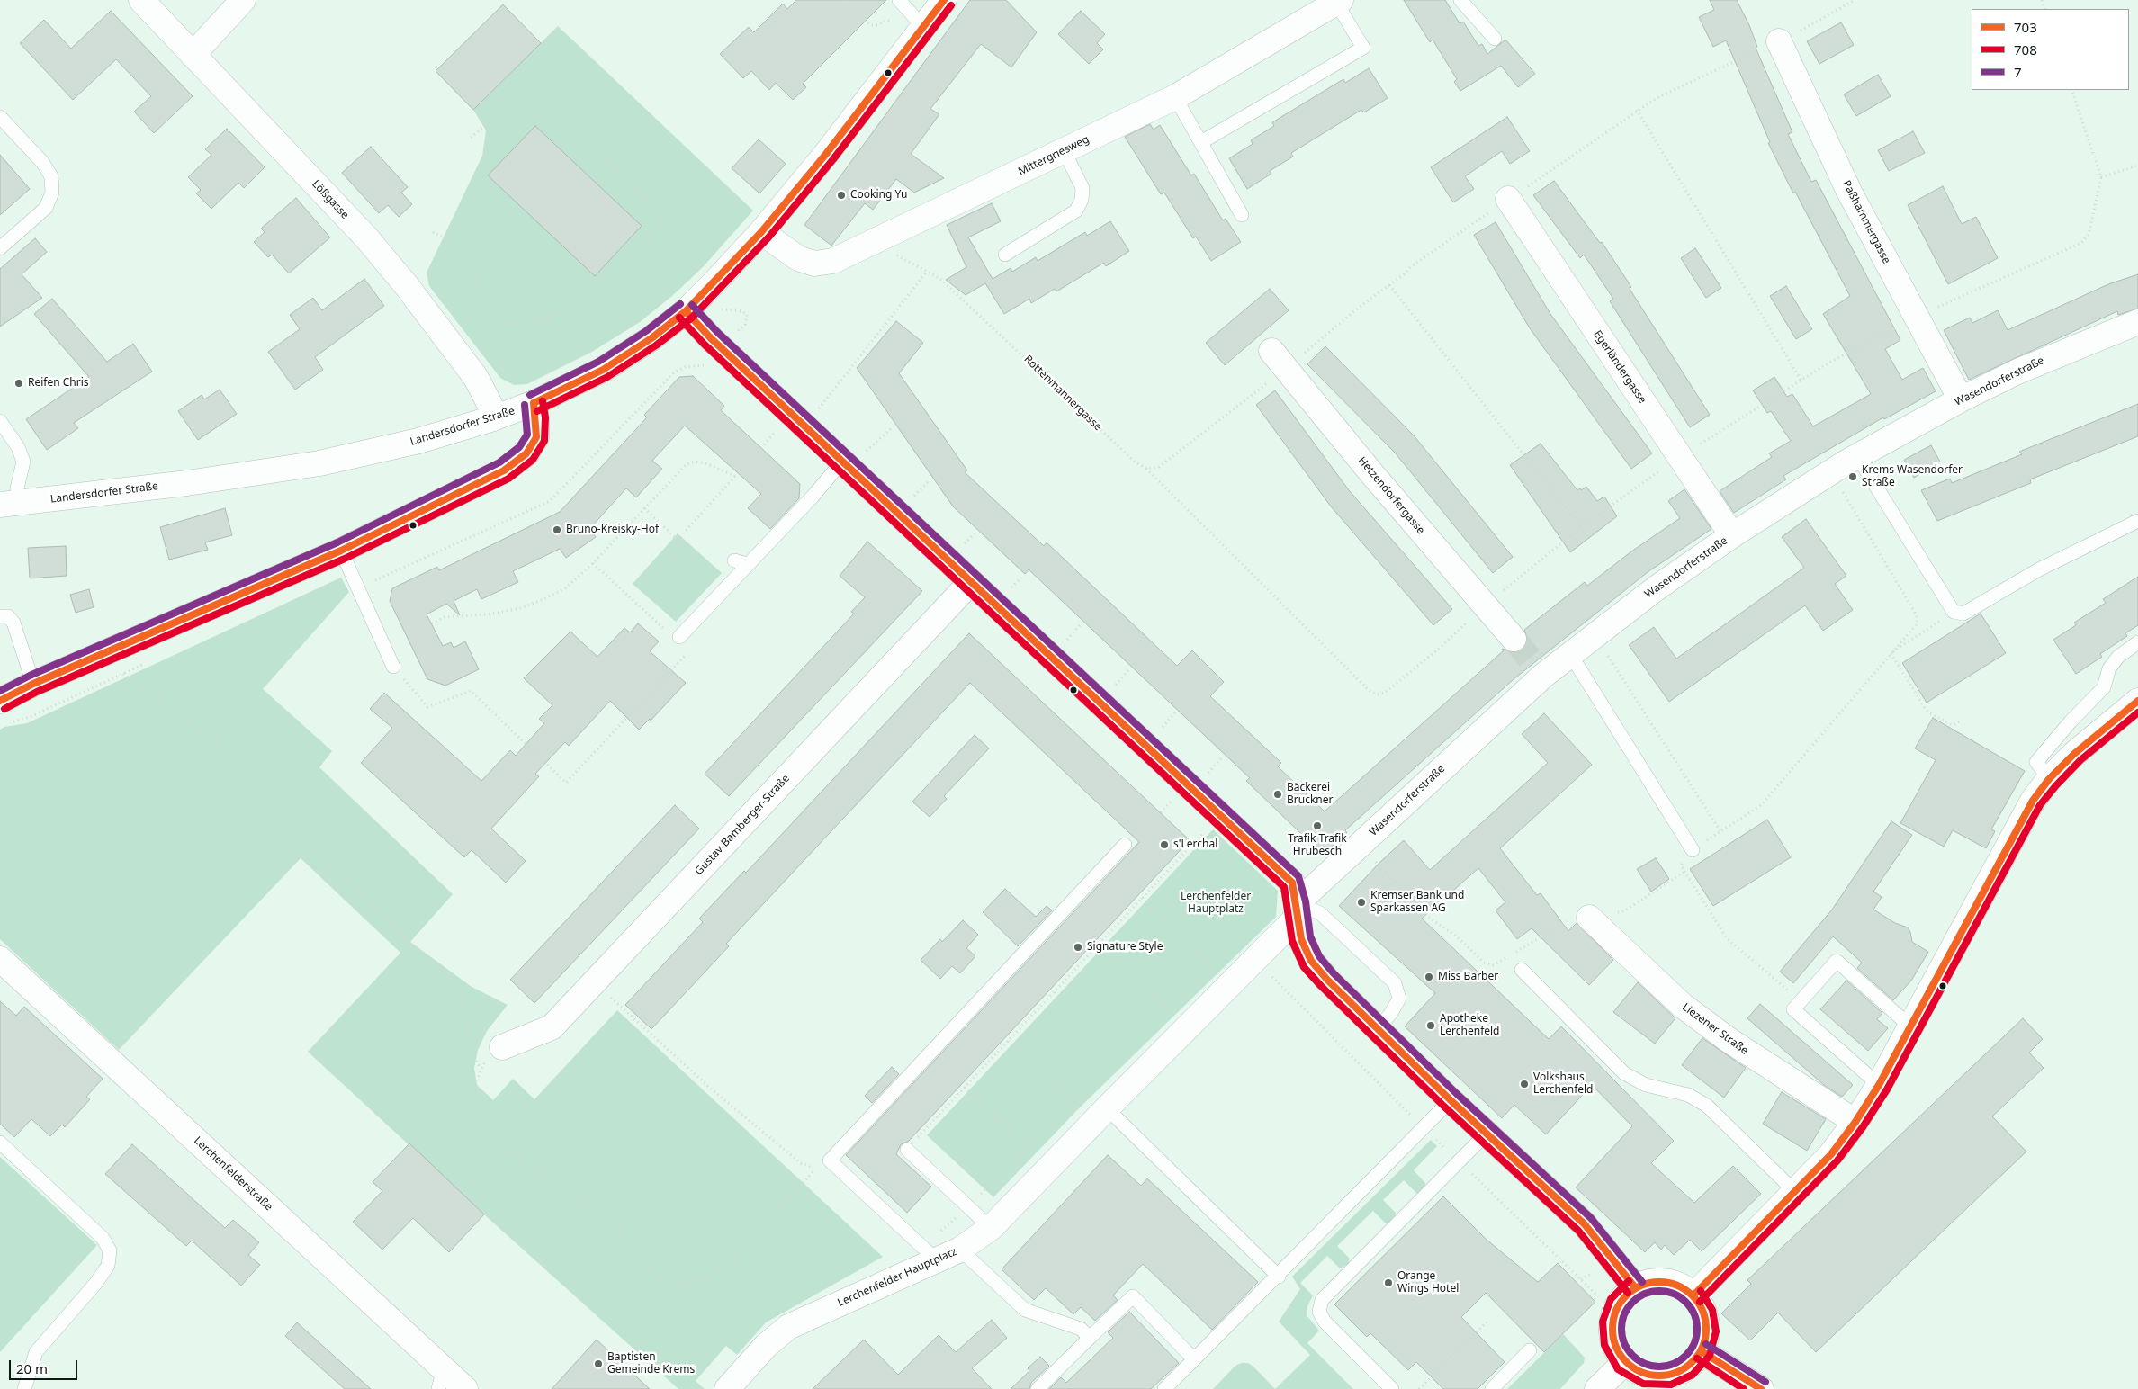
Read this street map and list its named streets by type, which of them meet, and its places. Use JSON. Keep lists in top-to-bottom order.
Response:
{
  "streets": {
    "street": [
      "Mittergriesweg",
      "Lößgasse",
      "Paßhammergasse",
      "Egerländergasse",
      "Wasendorferstraße",
      "Landersdorfer Straße",
      "Hetzendorfergasse",
      "Gustav-Bamberger-Straße",
      "Liezener Straße",
      "Lerchenfelderstraße",
      "Lerchenfelder Hauptplatz"
    ],
    "path": ["Rottenmannergasse"]
  },
  "crossings": [
    ["Mittergriesweg", "Rottenmannergasse"],
    ["Mittergriesweg", "Landersdorfer Straße"],
    ["Lößgasse", "Landersdorfer Straße"],
    ["Paßhammergasse", "Wasendorferstraße"],
    ["Egerländergasse", "Wasendorferstraße"],
    ["Wasendorferstraße", "Lerchenfelder Hauptplatz"]
  ],
  "parks": ["Lerchenfelder Hauptplatz"],
  "places": [
    "Cooking Yu",
    "Reifen Chris",
    "Krems Wasendorfer Straße",
    "Bruno-Kreisky-Hof",
    "Bäckerei Bruckner",
    "Trafik Trafik Hrubesch",
    "s'Lerchal",
    "Kremser Bank und Sparkassen AG",
    "Signature Style",
    "Miss Barber",
    "Apotheke Lerchenfeld",
    "Volkshaus Lerchenfeld",
    "Orange Wings Hotel",
    "Baptisten Gemeinde Krems"
  ],
  "lines": ["transit line 703", "transit line 708", "transit line 7"],
  "legend": ["703", "708", "7"],
  "scale_bar": "20 m"
}
